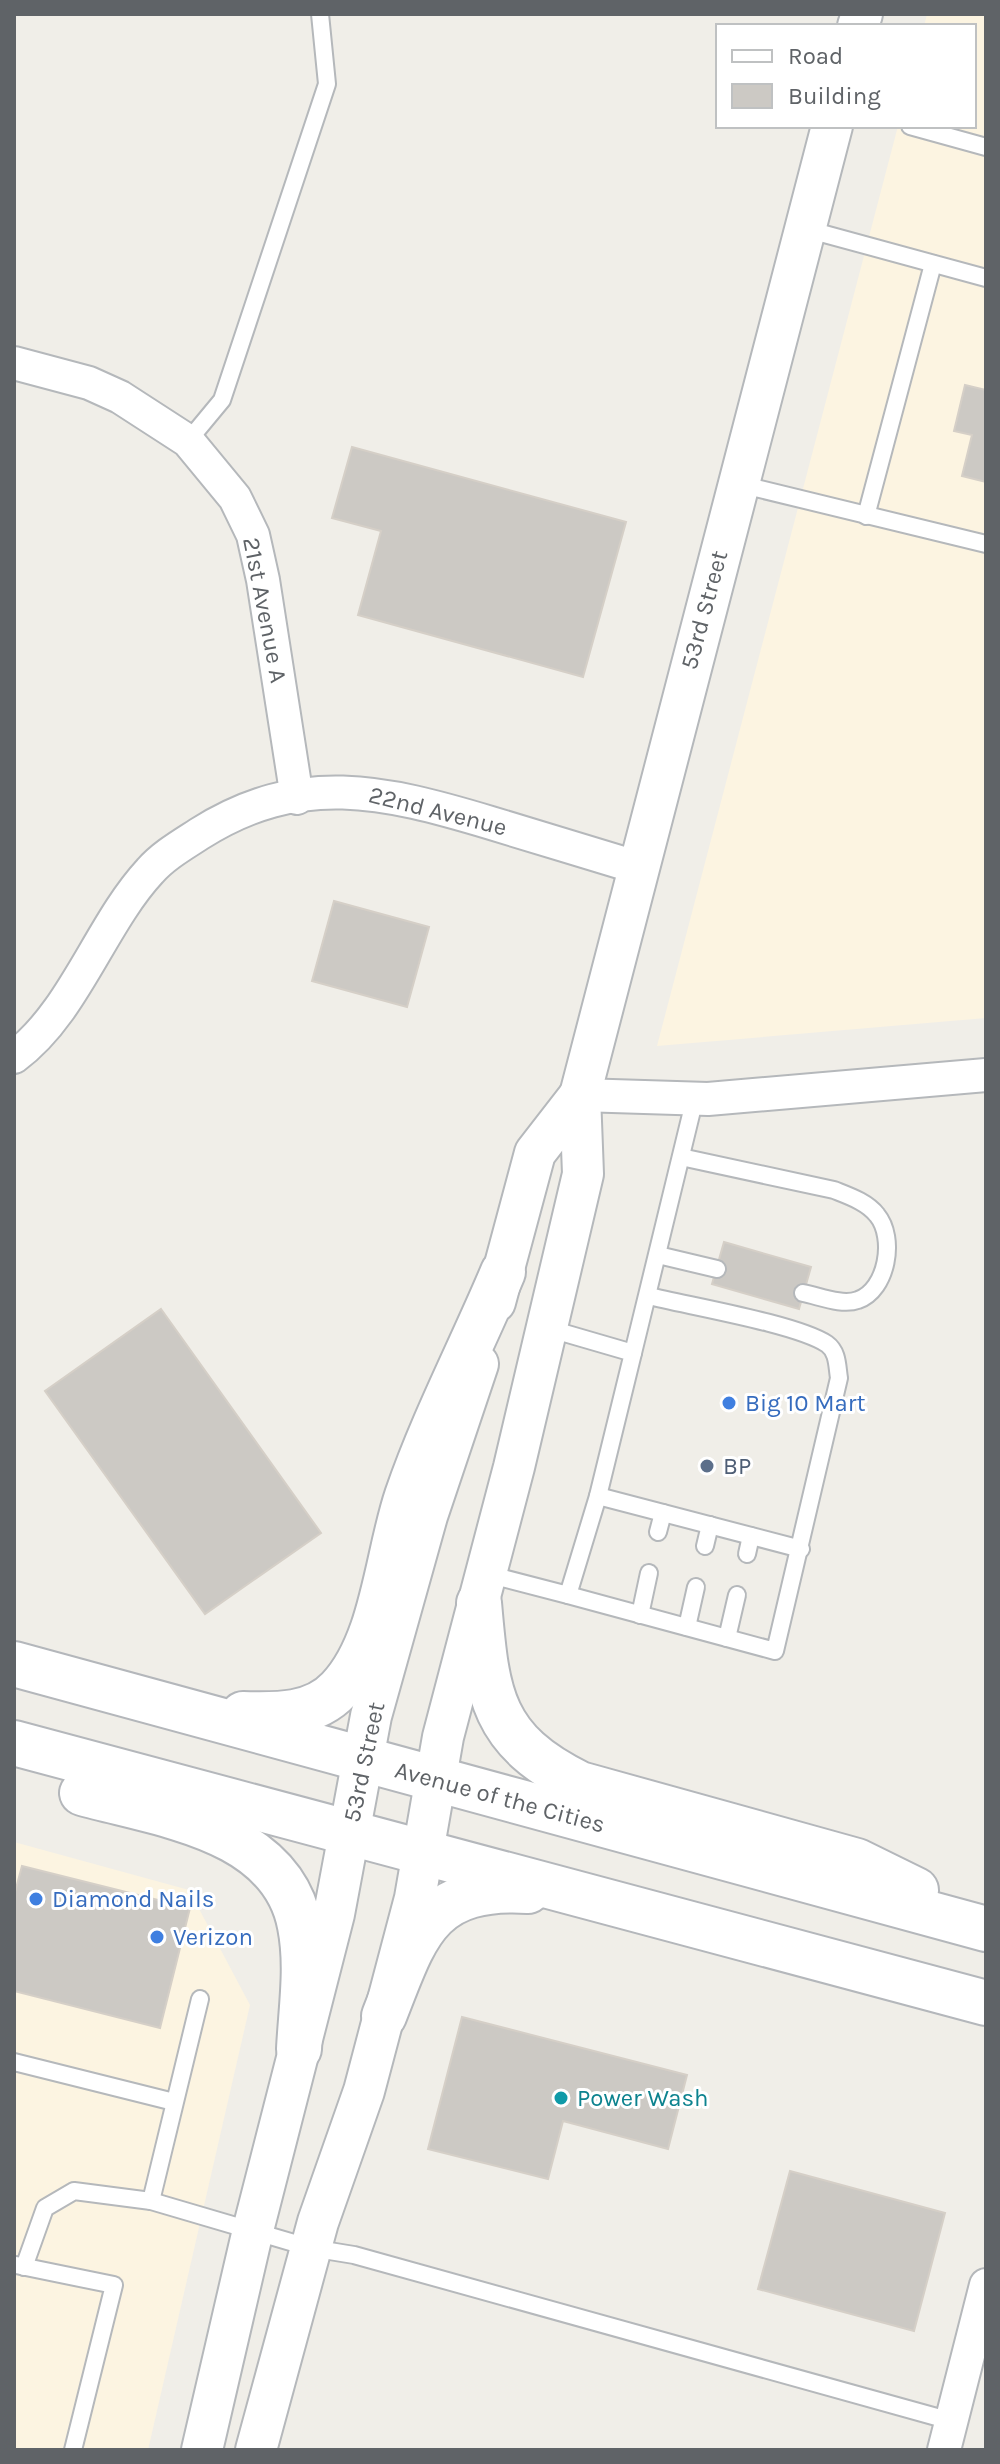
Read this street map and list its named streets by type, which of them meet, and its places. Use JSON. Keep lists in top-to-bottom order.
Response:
{
  "streets": {
    "main road": ["Avenue of the Cities"],
    "street": ["21st Avenue A", "53rd Street", "22nd Avenue"]
  },
  "crossings": [
    ["21st Avenue A", "22nd Avenue"],
    ["53rd Street", "22nd Avenue"],
    ["53rd Street", "Avenue of the Cities"]
  ],
  "places": [
    "Big 10 Mart",
    "BP",
    "Diamond Nails",
    "Verizon",
    "Power Wash"
  ],
  "legend": ["Road", "Building"]
}
